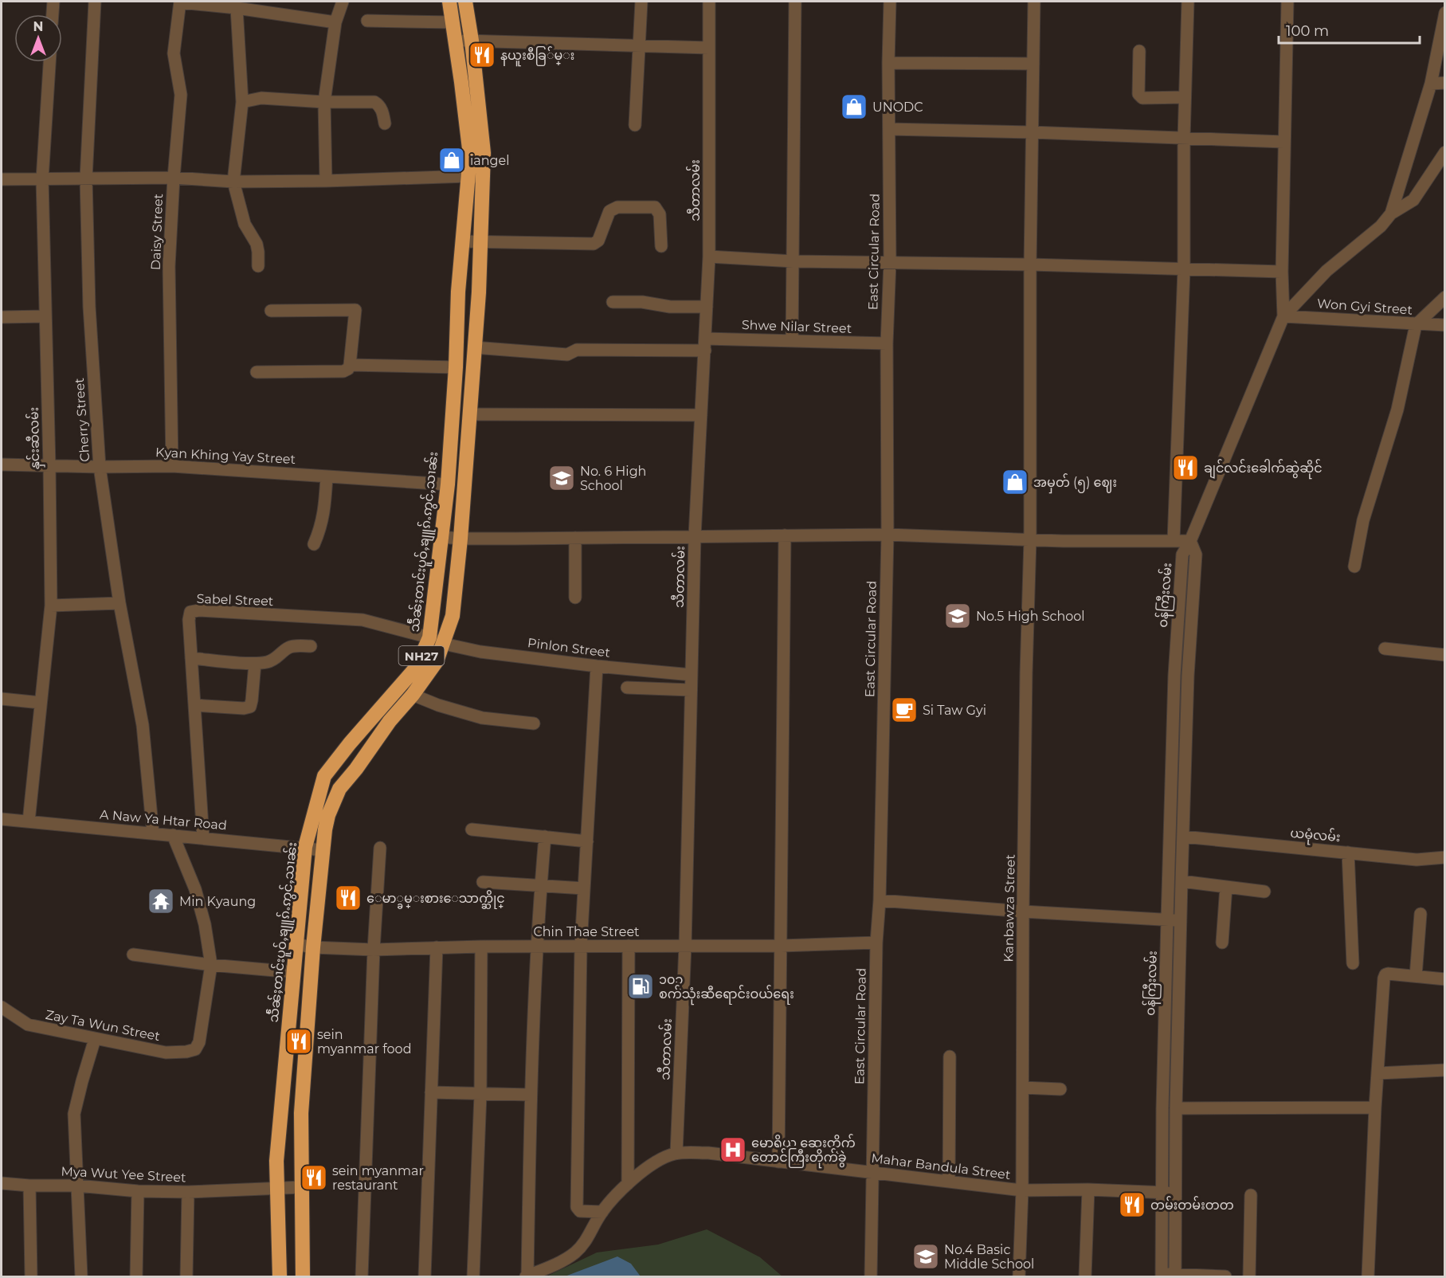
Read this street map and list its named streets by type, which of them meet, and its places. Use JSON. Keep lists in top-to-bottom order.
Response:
{
  "streets": {
    "highway": ["သဵႅၼ်ႈတၢင်းပူဝ်ႇၶျူၵ်ႉဢွင်ႇသၢၼ်း", "NH27"],
    "street": [
      "သီတာလမ်း",
      "Daisy Street",
      "East Circular Road",
      "Won Gyi Street",
      "Shwe Nilar Street",
      "Cherry Street",
      "နှင်းဆီလမ်း",
      "Kyan Khing Yay Street",
      "ဝန်ကြီးလမ်း",
      "Sabel Street",
      "Pinlon Street",
      "A Naw Ya Htar Road",
      "ယမုံလမ်း",
      "Kanbawza Street",
      "Chin Thae Street",
      "Zay Ta Wun Street",
      "Mahar Bandula Street",
      "Mya Wut Yee Street"
    ]
  },
  "crossings": [
    ["သီတာလမ်း", "Shwe Nilar Street"],
    ["သီတာလမ်း", "Pinlon Street"],
    ["သီတာလမ်း", "Chin Thae Street"],
    ["သီတာလမ်း", "Mahar Bandula Street"],
    ["Daisy Street", "Kyan Khing Yay Street"],
    ["East Circular Road", "Shwe Nilar Street"],
    ["East Circular Road", "Chin Thae Street"],
    ["East Circular Road", "Mahar Bandula Street"],
    ["Shwe Nilar Street", "NH27"],
    ["Cherry Street", "Kyan Khing Yay Street"],
    ["Cherry Street", "A Naw Ya Htar Road"],
    ["နှင်းဆီလမ်း", "Kyan Khing Yay Street"],
    ["နှင်းဆီလမ်း", "A Naw Ya Htar Road"],
    ["Kyan Khing Yay Street", "သဵႅၼ်ႈတၢင်းပူဝ်ႇၶျူၵ်ႉဢွင်ႇသၢၼ်း"],
    ["သဵႅၼ်ႈတၢင်းပူဝ်ႇၶျူၵ်ႉဢွင်ႇသၢၼ်း", "Sabel Street"],
    ["သဵႅၼ်ႈတၢင်းပူဝ်ႇၶျူၵ်ႉဢွင်ႇသၢၼ်း", "A Naw Ya Htar Road"],
    ["သဵႅၼ်ႈတၢင်းပူဝ်ႇၶျူၵ်ႉဢွင်ႇသၢၼ်း", "Chin Thae Street"],
    ["သဵႅၼ်ႈတၢင်းပူဝ်ႇၶျူၵ်ႉဢွင်ႇသၢၼ်း", "Mya Wut Yee Street"],
    ["ဝန်ကြီးလမ်း", "ယမုံလမ်း"],
    ["ဝန်ကြီးလမ်း", "Mahar Bandula Street"],
    ["Sabel Street", "Pinlon Street"],
    ["Sabel Street", "NH27"],
    ["Sabel Street", "A Naw Ya Htar Road"],
    ["Pinlon Street", "NH27"],
    ["NH27", "A Naw Ya Htar Road"],
    ["NH27", "Chin Thae Street"],
    ["NH27", "Mya Wut Yee Street"],
    ["Kanbawza Street", "Mahar Bandula Street"]
  ],
  "places": {
    "restaurant": [
      "နယူးစီခြ်မ္း",
      "ချင်လင်းခေါက်ဆွဲဆိုင်",
      "ေမာ္ခမ္းစားေသာက္ဆိုင္",
      "sein myanmar food",
      "sein myanmar restaurant",
      "တမ်းတမ်းတတ"
    ],
    "shop": ["UNODC", "iangel", "အမှတ် (၅) ဈေး"],
    "school or university": ["No. 6 High School", "No.5 High School", "No.4 Basic Middle School"],
    "cafe": ["Si Taw Gyi"],
    "temple": ["Min Kyaung"],
    "fuel station": ["၁၀၃ စက်သုံးဆီရောင်းဝယ်ရေး"],
    "hospital": ["မောရိယ ဆေးတိုက် တောင်ကြီးတိုက်ခွဲ"]
  },
  "scale_bar": "100 m",
  "north": "top"
}
